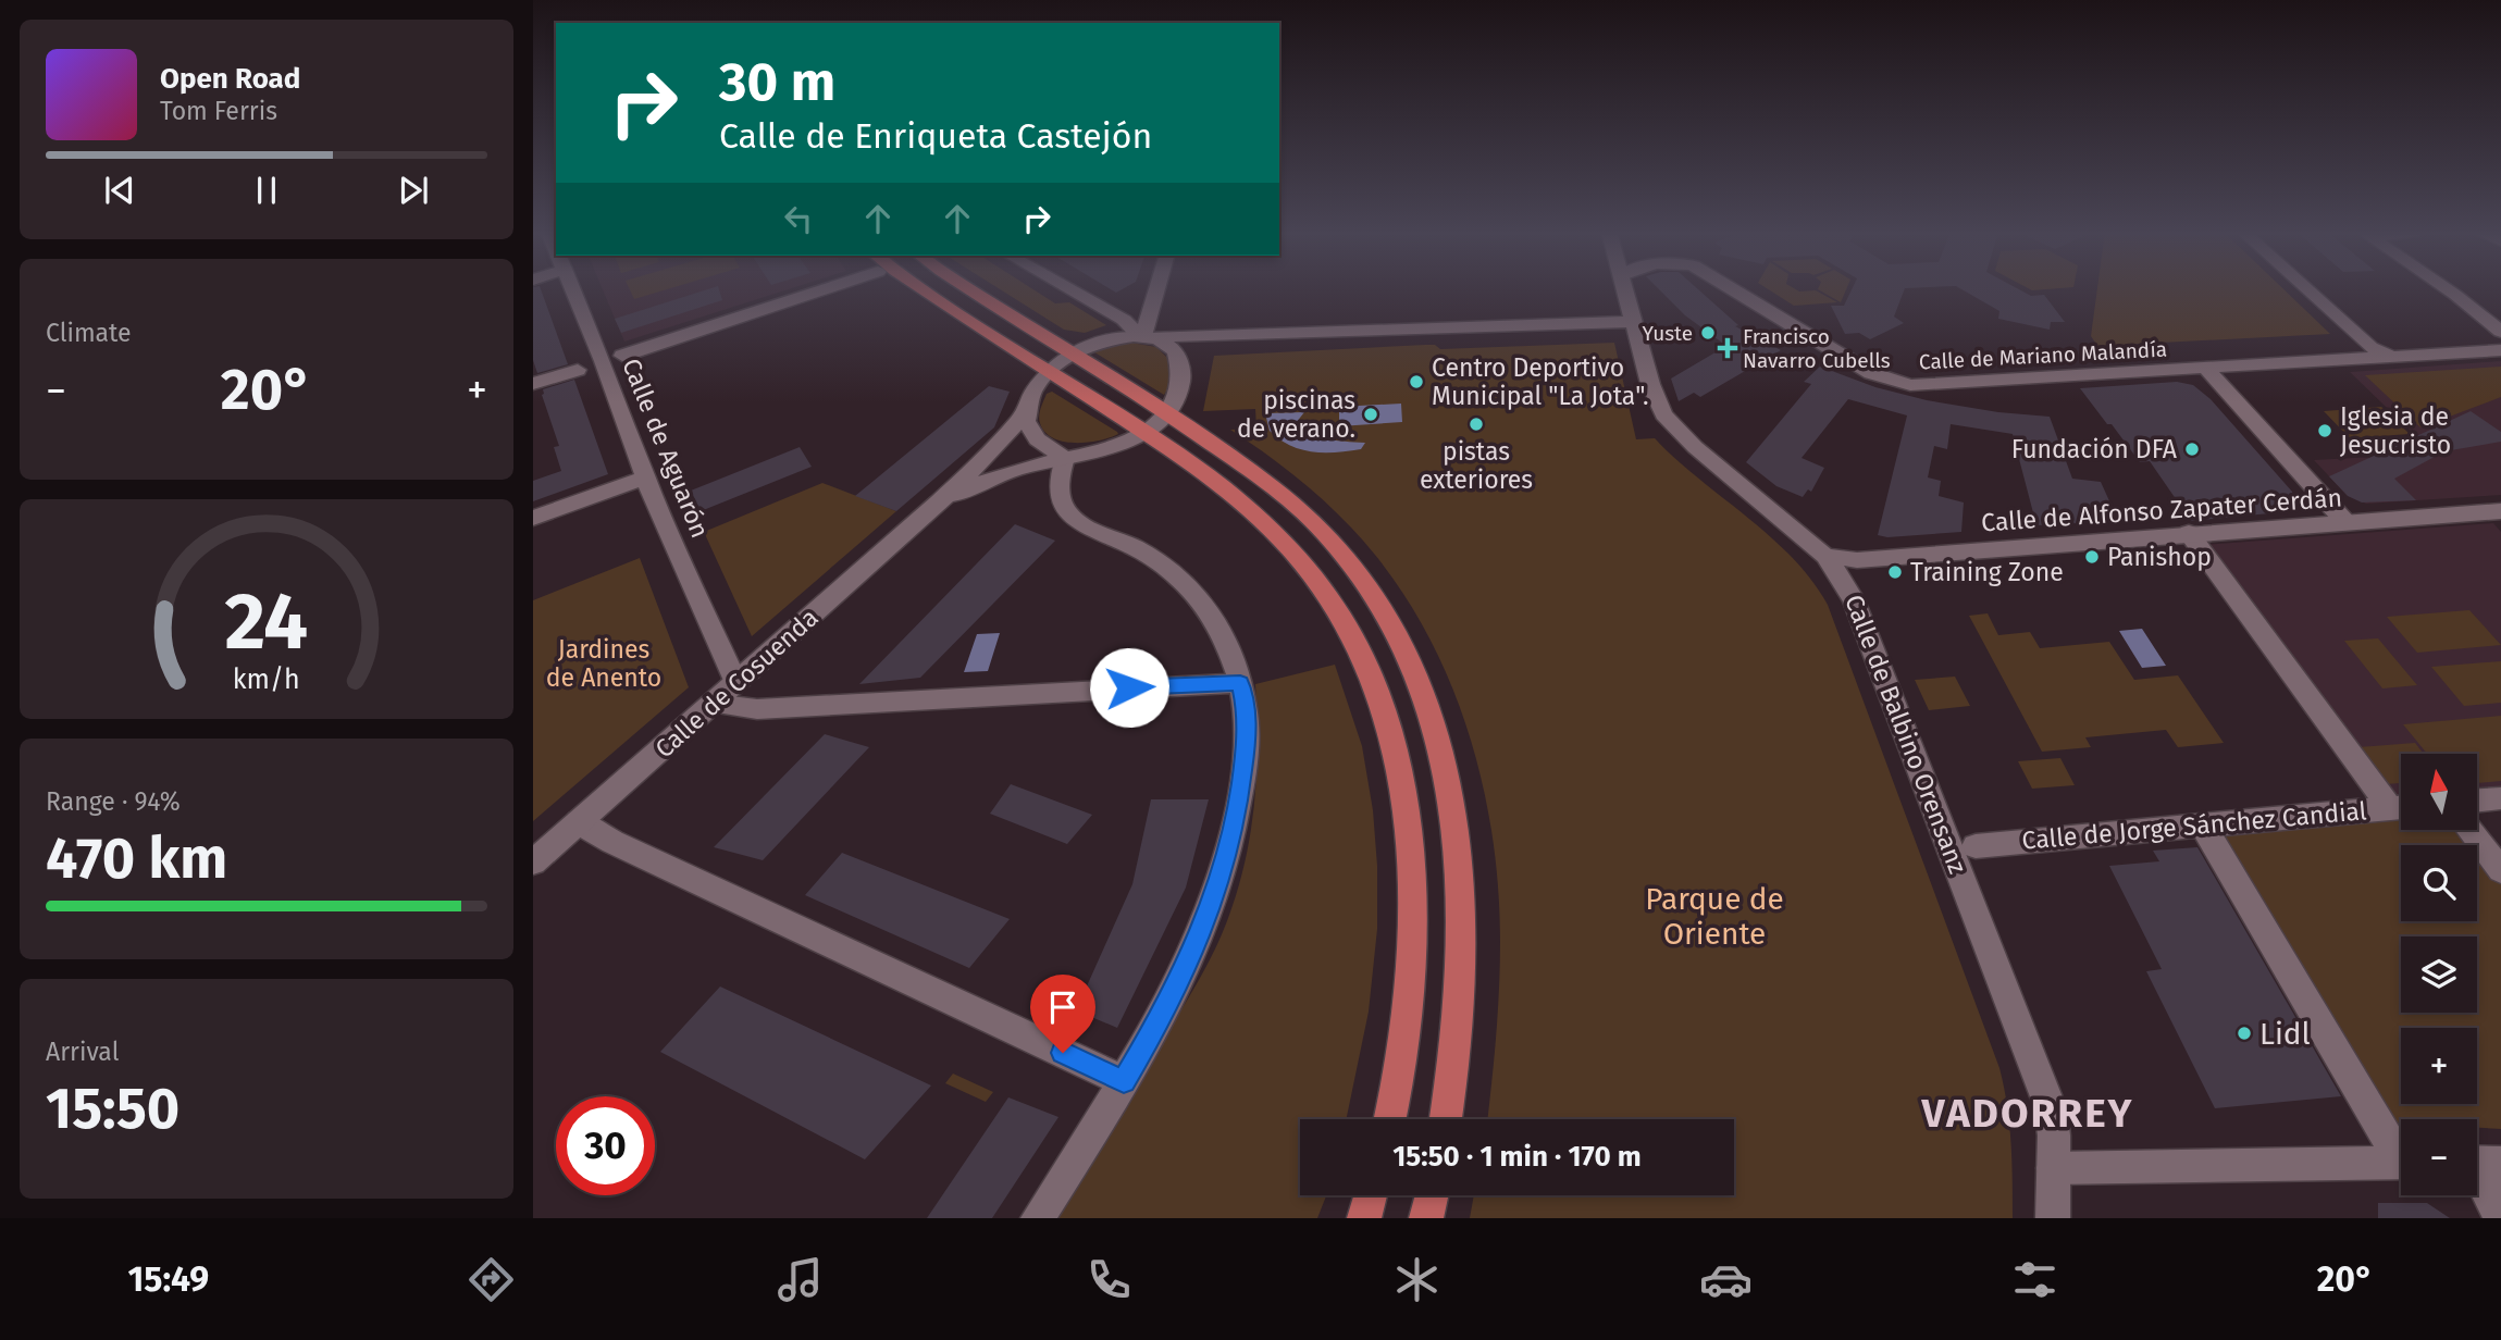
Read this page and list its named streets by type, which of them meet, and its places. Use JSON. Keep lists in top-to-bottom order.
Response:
{
  "streets": {
    "street": [
      "Calle de Mariano Malandía",
      "Calle de Aguarón",
      "Calle de Alfonso Zapater Cerdán",
      "Calle de Cosuenda",
      "Calle de Balbino Orensanz",
      "Calle de Jorge Sánchez Candial"
    ]
  },
  "crossings": [
    ["Calle de Aguarón", "Calle de Cosuenda"],
    ["Calle de Alfonso Zapater Cerdán", "Calle de Balbino Orensanz"]
  ],
  "districts": ["VADORREY"],
  "parks": ["Jardines de Anento", "Parque de Oriente"],
  "places": {
    "other": [
      "Yuste",
      "Centro Deportivo Municipal \"La Jota\".",
      "piscinas de verano.",
      "pistas exteriores",
      "Iglesia de Jesucristo",
      "Fundación DFA",
      "Panishop",
      "Training Zone",
      "Lidl"
    ],
    "health": ["Francisco Navarro Cubells"]
  },
  "north": "top",
  "page": {
    "turn": ["30 m", "Calle de Enriqueta Castejón"],
    "song": ["Open Road", "Tom Ferris"],
    "tile": [
      "Climate",
      ["Range · 94%", "470 km"],
      ["Arrival", "15:50"]
    ],
    "heat": ["−", "20°", "+"],
    "map_buttons": ["+", "−"],
    "limit": "30",
    "trip": "15:50 · 1 min · 170 m",
    "tabs": ["15:49", "20°"],
    "gauge": ["24", "km/h"]
  }
}
